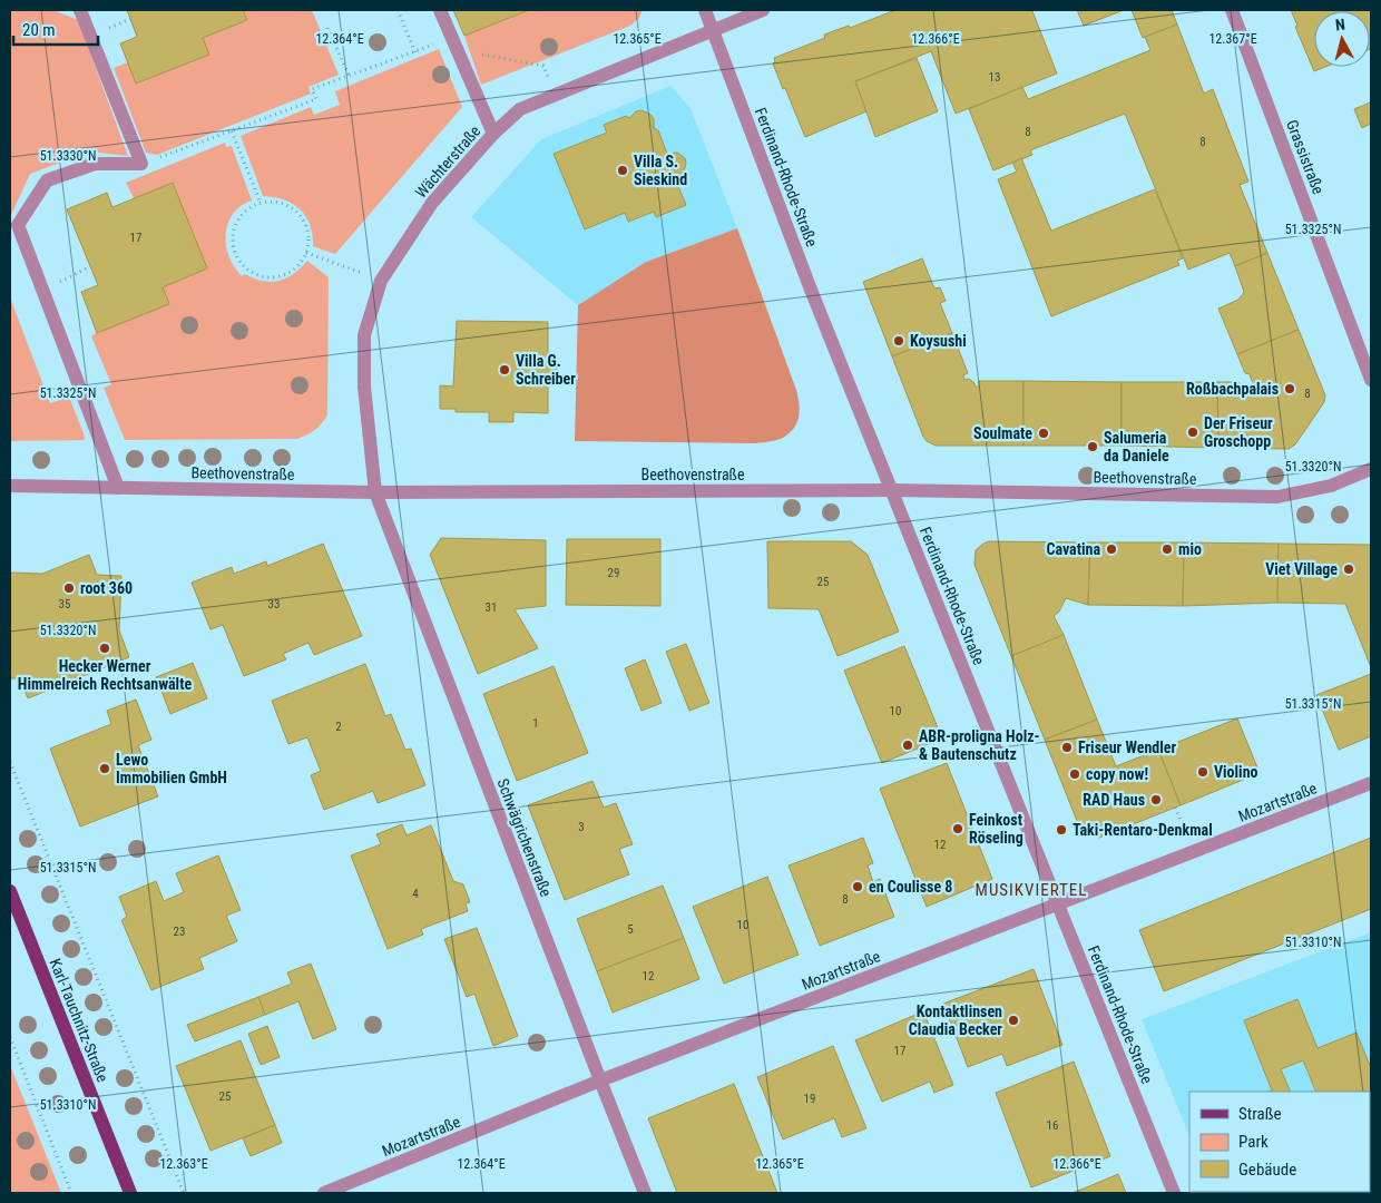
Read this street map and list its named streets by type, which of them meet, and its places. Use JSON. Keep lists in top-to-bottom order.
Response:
{
  "streets": {
    "main road": ["Karl-Tauchnitz-Straße"],
    "street": [
      "Grassistraße",
      "Wächterstraße",
      "Ferdinand-Rhode-Straße",
      "Beethovenstraße",
      "Mozartstraße",
      "Schwägrichenstraße"
    ]
  },
  "crossings": [
    ["Wächterstraße", "Ferdinand-Rhode-Straße"],
    ["Wächterstraße", "Beethovenstraße"],
    ["Wächterstraße", "Schwägrichenstraße"],
    ["Ferdinand-Rhode-Straße", "Beethovenstraße"],
    ["Ferdinand-Rhode-Straße", "Mozartstraße"],
    ["Beethovenstraße", "Schwägrichenstraße"],
    ["Mozartstraße", "Schwägrichenstraße"]
  ],
  "districts": ["MUSIKVIERTEL"],
  "places": [
    "Villa S. Sieskind",
    "Koysushi",
    "Villa G. Schreiber",
    "Roßbachpalais",
    "Der Friseur Groschopp",
    "Soulmate",
    "Salumeria da Daniele",
    "Cavatina",
    "mio",
    "Viet Village",
    "root 360",
    "Hecker Werner Himmelreich Rechtsanwälte",
    "ABR-proligna Holz- & Bautenschutz",
    "Friseur Wendler",
    "Lewo Immobilien GmbH",
    "Violino",
    "copy now!",
    "RAD Haus",
    "Feinkost Röseling",
    "Taki-Rentaro-Denkmal",
    "en Coulisse 8",
    "Kontaktlinsen Claudia Becker"
  ],
  "house_numbers": [
    "13",
    "8",
    "8",
    "17",
    "8",
    "29",
    "25",
    "35",
    "33",
    "31",
    "10",
    "1",
    "2",
    "3",
    "12",
    "4",
    "8",
    "10",
    "5",
    "23",
    "12",
    "17",
    "25",
    "19",
    "16"
  ],
  "legend": ["Straße", "Park", "Gebäude"],
  "scale_bar": "20 m",
  "north": "top",
  "coordinates": [
    "12.364°E",
    "12.365°E",
    "12.366°E",
    "12.367°E",
    "51.3330°N",
    "51.3325°N",
    "51.3320°N",
    "51.3315°N",
    "51.3310°N",
    "12.363°E"
  ]
}
